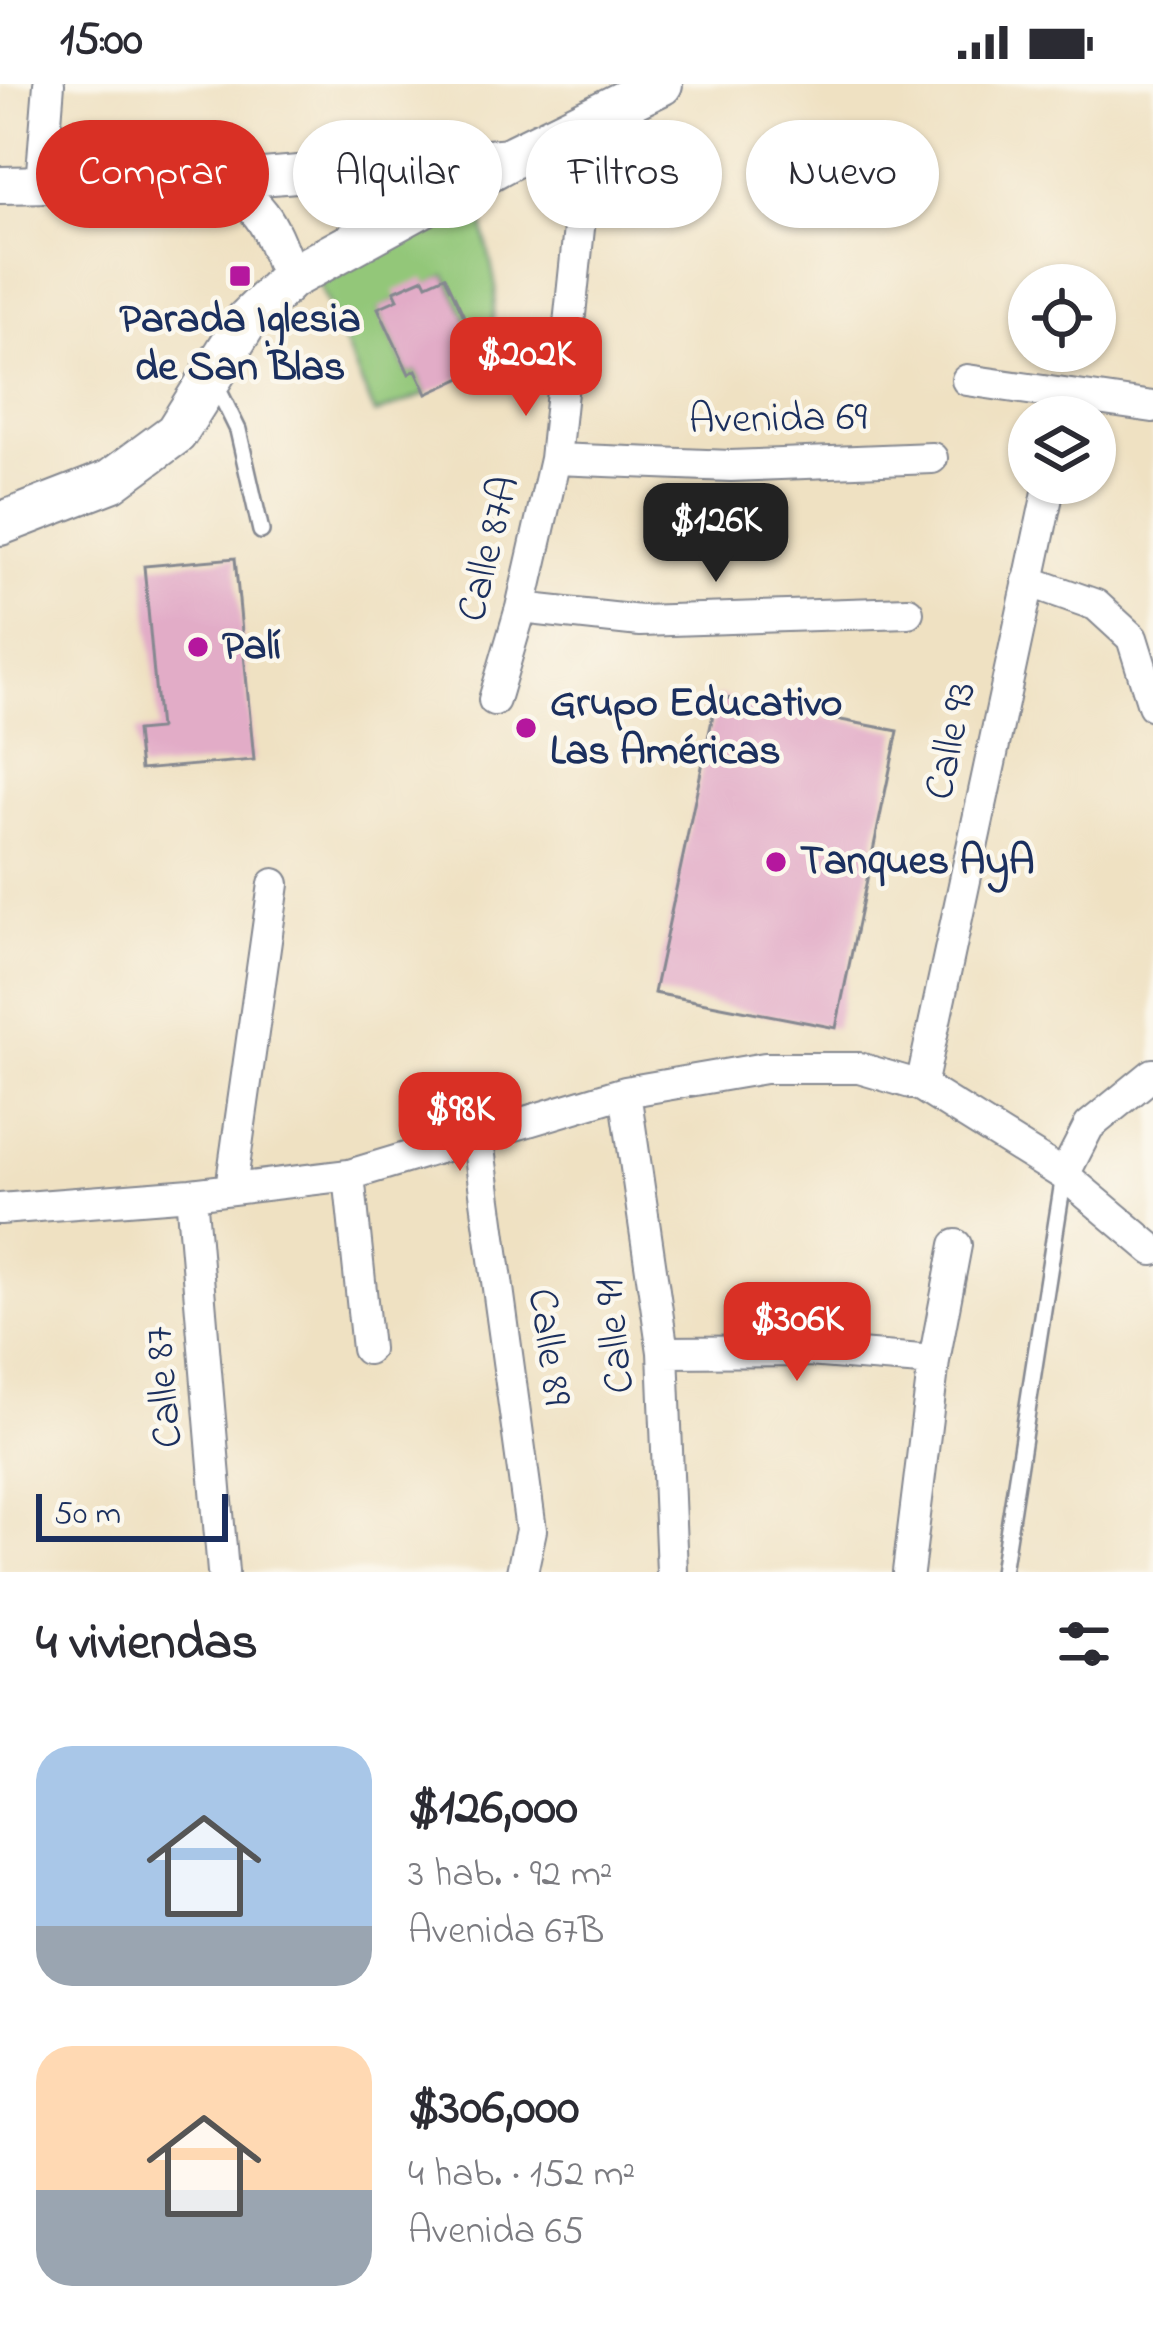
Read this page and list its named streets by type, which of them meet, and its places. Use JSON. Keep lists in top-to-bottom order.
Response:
{
  "streets": {
    "street": [
      "Avenida 69",
      "Calle 87A",
      "Calle 93",
      "Calle 91",
      "Calle 89",
      "Calle 87"
    ]
  },
  "crossings": [
    ["Avenida 69", "Calle 87A"]
  ],
  "places": {
    "transit": ["Parada Iglesia de San Blas"],
    "other": ["Palí", "Grupo Educativo Las Américas", "Tanques AyA"]
  },
  "scale_bar": "50 m",
  "page": {
    "status": "15:00",
    "chip": [
      "Comprar",
      "Alquilar",
      "Filtros",
      "Nuevo"
    ],
    "price": [
      "$202K",
      "$126K",
      "$98K",
      "$306K"
    ],
    "scale": "50 m",
    "heading": "4 viviendas",
    "list": [
      {
        "name": "$126,000",
        "note": "3 hab. · 92 m² · Avenida 67B"
      },
      {
        "name": "$306,000",
        "note": "4 hab. · 152 m² · Avenida 65"
      }
    ]
  }
}
